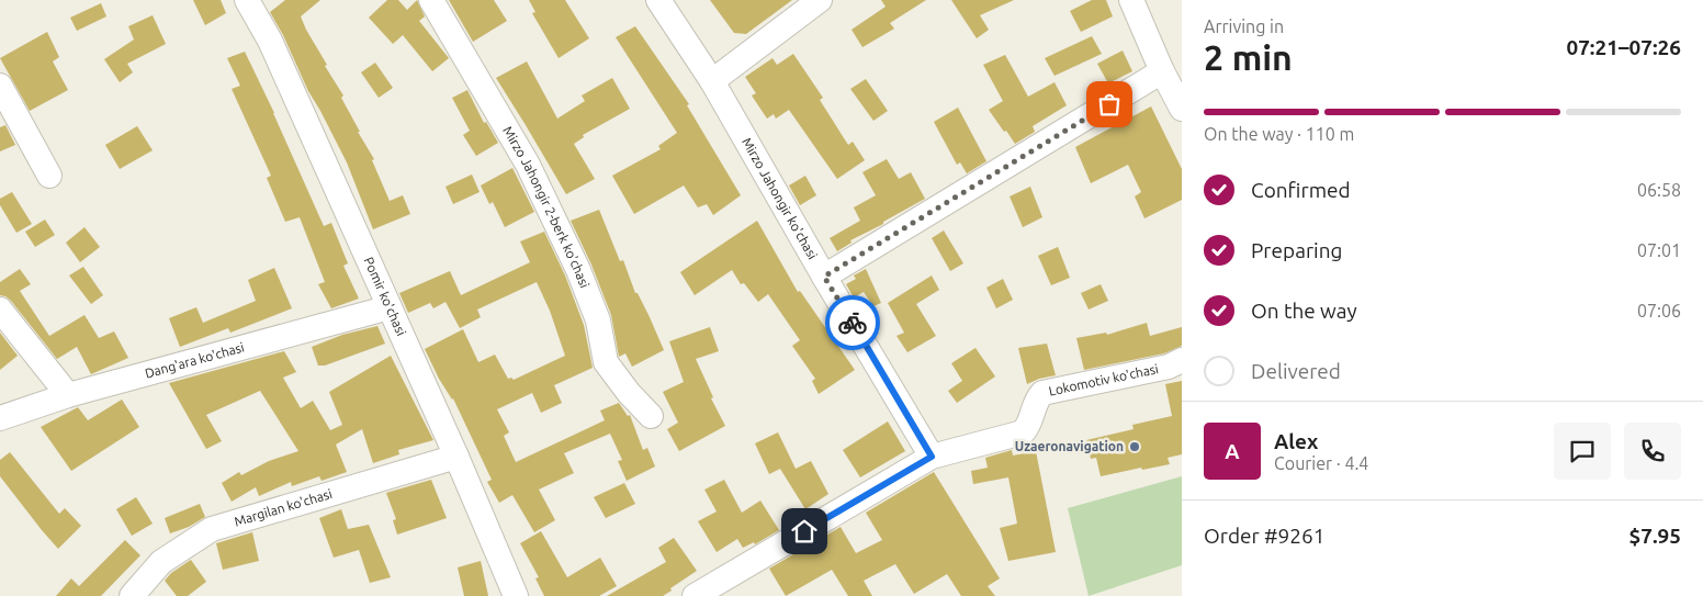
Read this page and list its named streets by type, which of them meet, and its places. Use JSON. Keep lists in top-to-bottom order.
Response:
{
  "streets": {
    "street": [
      "Mirzo Jahongir ko'chasi",
      "Mirzo Jahongir 2-berk ko'chasi",
      "Pomir ko'chasi",
      "Dang'ara ko'chasi",
      "Lokomotiv ko'chasi",
      "Margilan ko'chasi"
    ]
  },
  "crossings": [
    ["Mirzo Jahongir ko'chasi", "Lokomotiv ko'chasi"],
    ["Pomir ko'chasi", "Dang'ara ko'chasi"],
    ["Pomir ko'chasi", "Margilan ko'chasi"]
  ],
  "places": ["Uzaeronavigation"],
  "page": {
    "heading": ["2 min", "Arriving in", "07:21–07:26"],
    "panel": [
      "Alex",
      "Courier · 4.4",
      "Order #9261",
      "$7.95"
    ],
    "bar": "On the way · 110 m",
    "list": [
      ["Confirmed", "06:58"],
      ["Preparing", "07:01"],
      ["On the way", "07:06"],
      "Delivered"
    ],
    "round": "A"
  }
}
